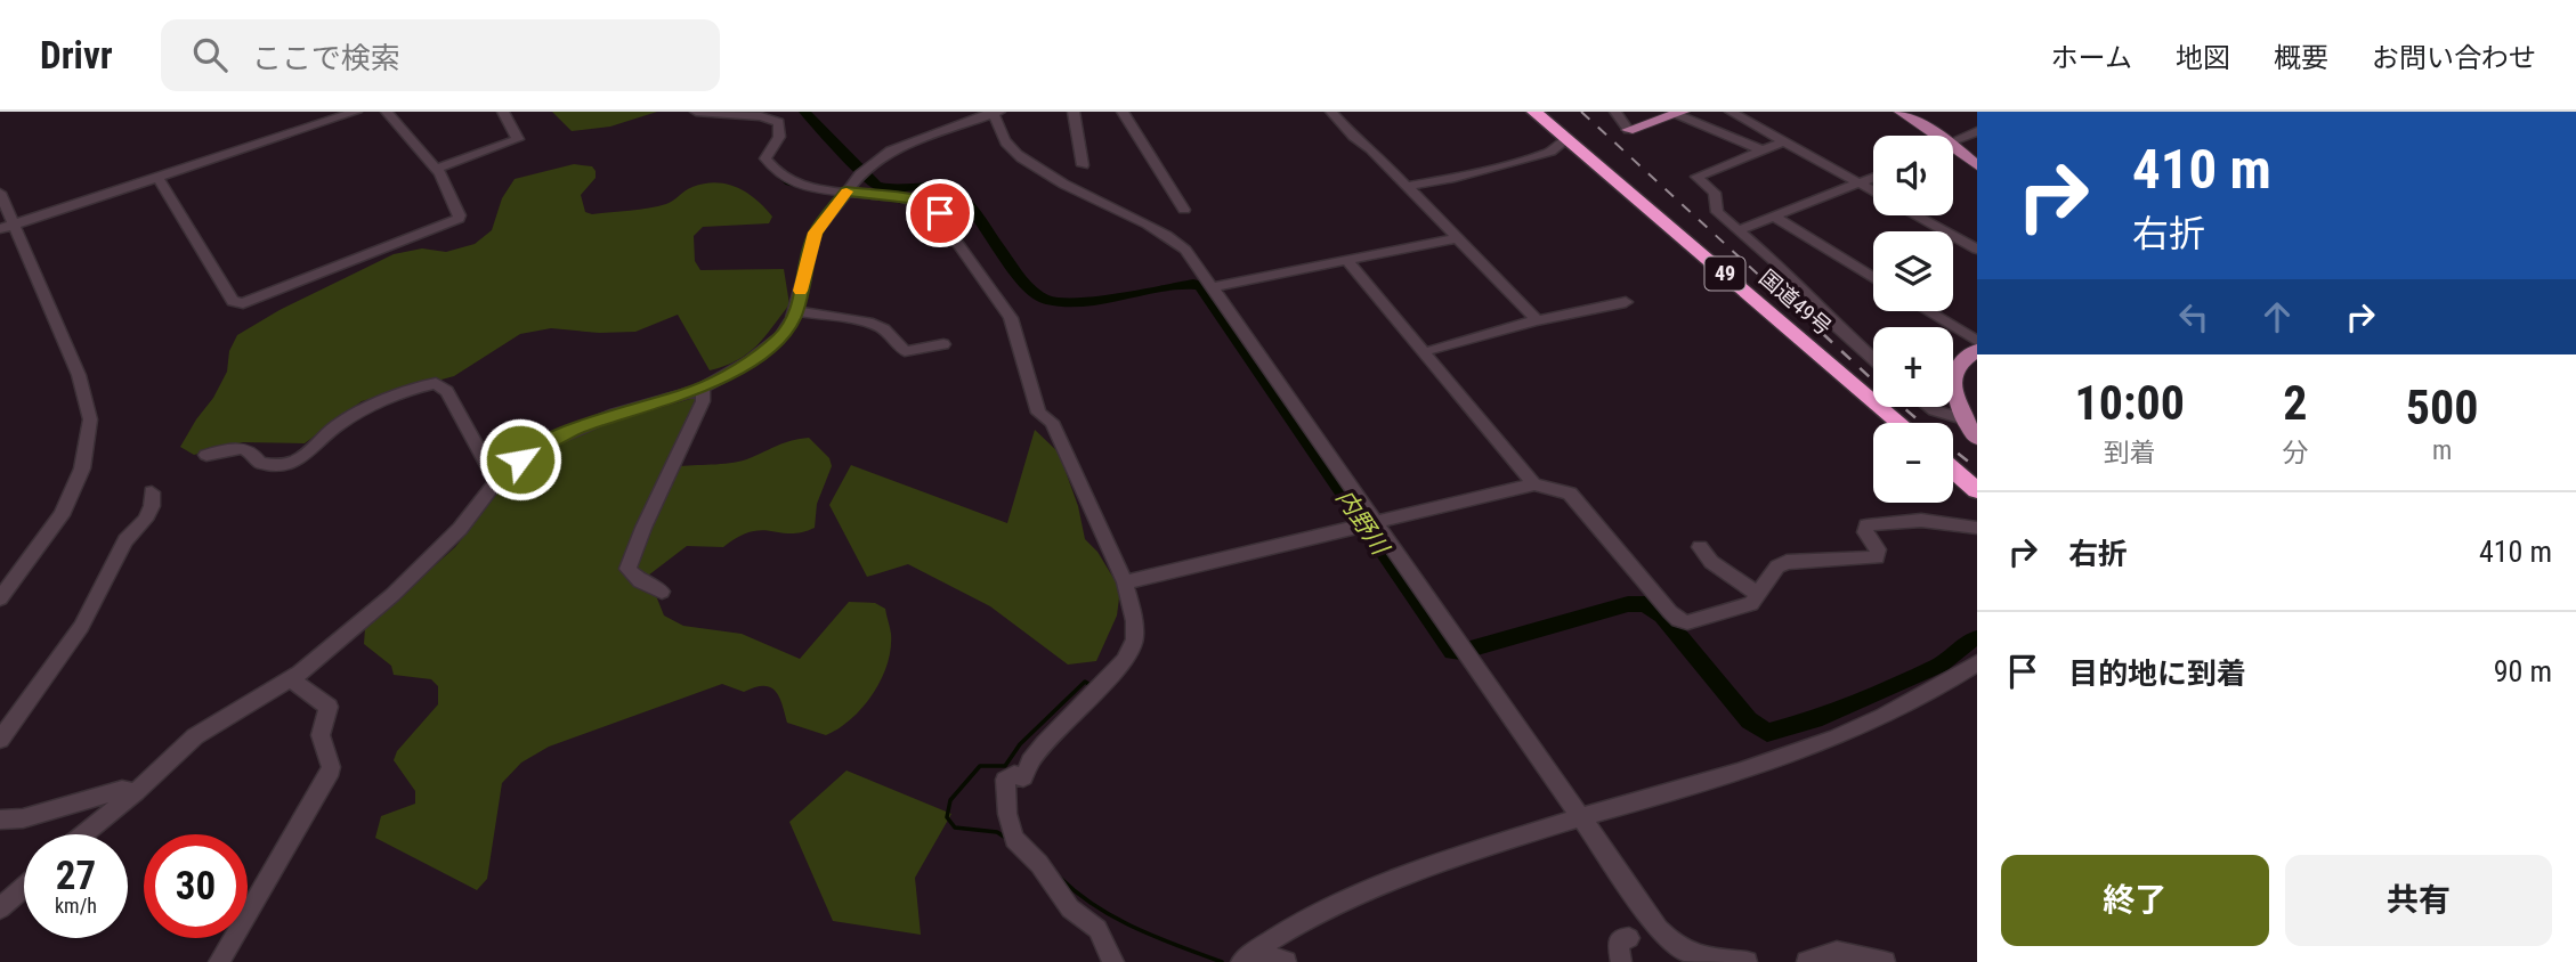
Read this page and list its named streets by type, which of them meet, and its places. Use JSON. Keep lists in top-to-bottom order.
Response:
{
  "streets": {
    "highway": ["49", "国道49号"]
  },
  "water": ["内野川"],
  "page": {
    "header": "Drivr",
    "search": "ここで検索",
    "nav": [
      "ホーム",
      "地図",
      "概要",
      "お問い合わせ"
    ],
    "turn": ["410 m", "右折"],
    "map_buttons": ["+", "−"],
    "eta": [
      "10:00",
      "到着",
      "2",
      "分",
      "500",
      "m"
    ],
    "list": [
      {
        "name": "右折",
        "value": "410 m"
      },
      {
        "name": "目的地に到着",
        "value": "90 m"
      }
    ],
    "speed": "27 km/h",
    "limit": "30",
    "buttons": ["終了", "共有"]
  }
}
